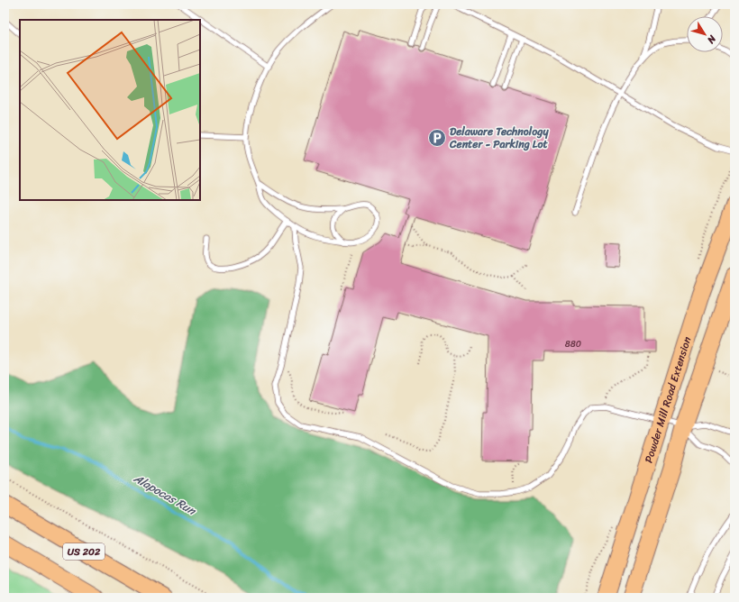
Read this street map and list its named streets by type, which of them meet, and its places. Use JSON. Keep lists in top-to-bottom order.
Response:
{
  "streets": {
    "highway": ["Powder Mill Road Extension", "US 202"]
  },
  "water": ["Alapocas Run"],
  "places": {
    "parking": ["Delaware Technology Center - Parking Lot"]
  },
  "house_numbers": ["880"],
  "north": "bottom right"
}
